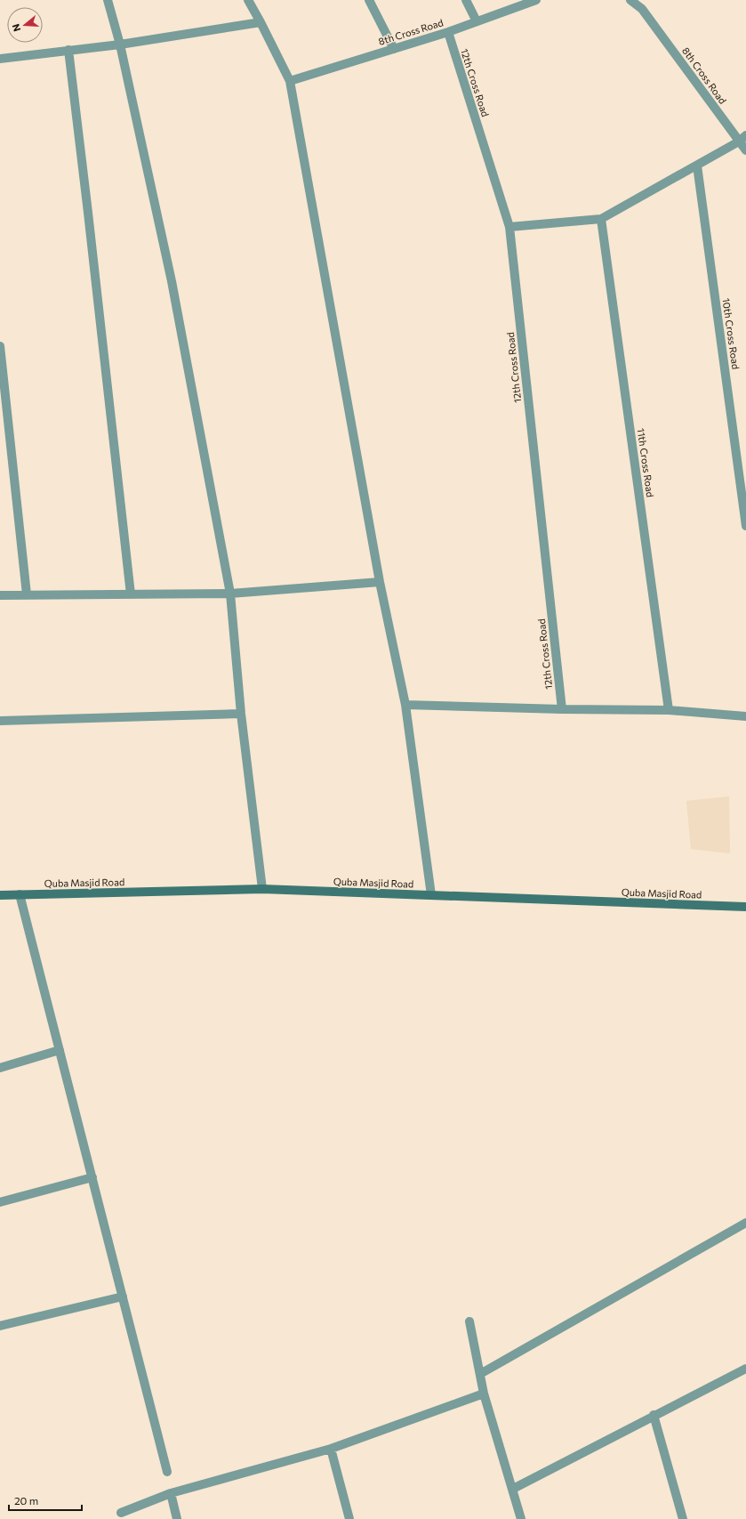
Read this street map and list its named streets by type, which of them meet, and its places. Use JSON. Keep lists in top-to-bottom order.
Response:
{
  "streets": {
    "street": [
      "8th Cross Road",
      "12th Cross Road",
      "10th Cross Road",
      "11th Cross Road",
      "Quba Masjid Road"
    ]
  },
  "crossings": [
    ["8th Cross Road", "12th Cross Road"]
  ],
  "scale_bar": "20 m",
  "north": "left"
}
